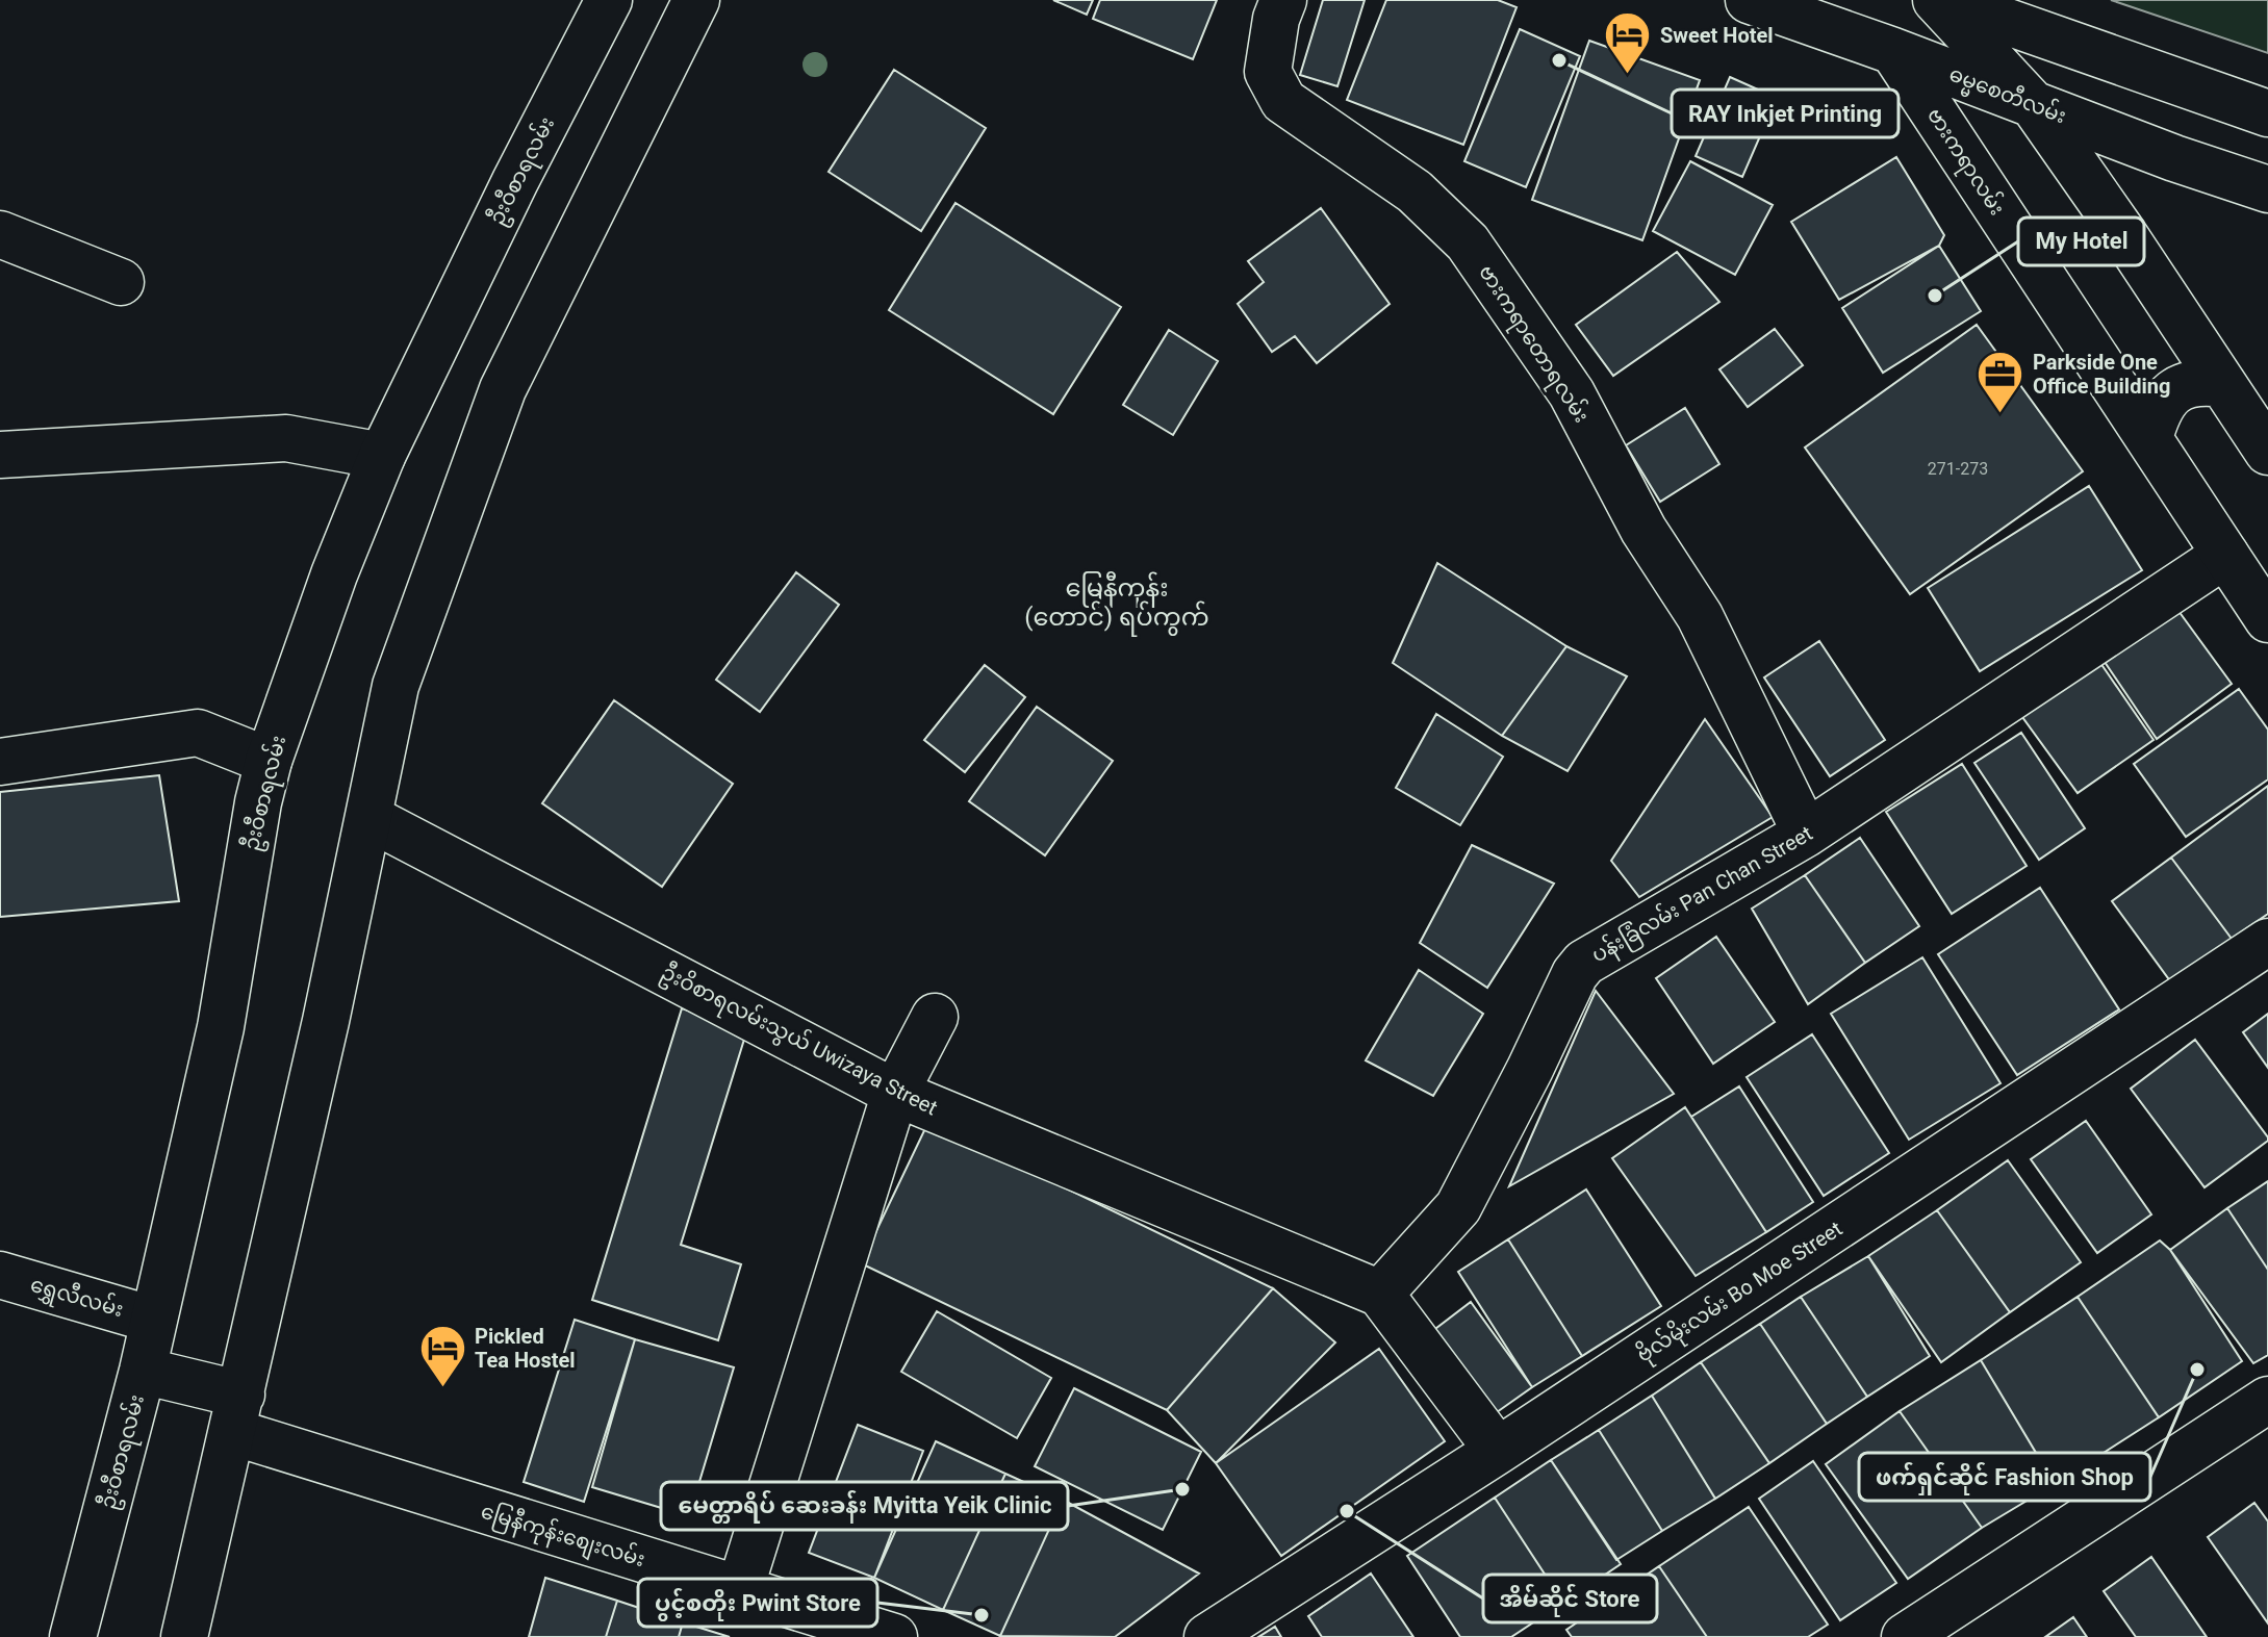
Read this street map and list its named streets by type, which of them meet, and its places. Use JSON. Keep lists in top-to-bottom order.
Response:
{
  "streets": {
    "street": [
      "ဓမ္မစေတီလမ်း",
      "ဗားကရာလမ်း",
      "ဦးဝီစာရလမ်း",
      "ဗားကရာတောရလမ်း",
      "ပန်းခြံလမ်း Pan Chan Street",
      "ဦးဝိစာရလမ်းသွယ် Uwizaya Street",
      "ဗိုလ်မိုးလမ်း Bo Moe Street",
      "ရွှေလီလမ်း",
      "မြေနီကုန်းစျေးလမ်း"
    ]
  },
  "crossings": [
    ["ဓမ္မစေတီလမ်း", "ဗားကရာလမ်း"],
    ["ဗားကရာလမ်း", "ပန်းခြံလမ်း Pan Chan Street"],
    ["ဦးဝီစာရလမ်း", "ရွှေလီလမ်း"],
    ["ဦးဝီစာရလမ်း", "မြေနီကုန်းစျေးလမ်း"],
    ["ဗားကရာတောရလမ်း", "ပန်းခြံလမ်း Pan Chan Street"],
    ["ပန်းခြံလမ်း Pan Chan Street", "ဦးဝိစာရလမ်းသွယ် Uwizaya Street"]
  ],
  "districts": ["မြေနီကုန်း (တောင်) ရပ်ကွက်"],
  "places": {
    "other": [
      "RAY Inkjet Printing",
      "My Hotel",
      "ဖက်ရှင်ဆိုင် Fashion Shop",
      "မေတ္တာရိပ် ဆေးခန်း Myitta Yeik Clinic",
      "အိမ်ဆိုင် Store",
      "ပွင့်စတိုး Pwint Store"
    ],
    "hotel": ["Sweet Hotel", "Pickled Tea Hostel"],
    "office": ["Parkside One Office Building"]
  },
  "house_numbers": ["271-273"]
}
